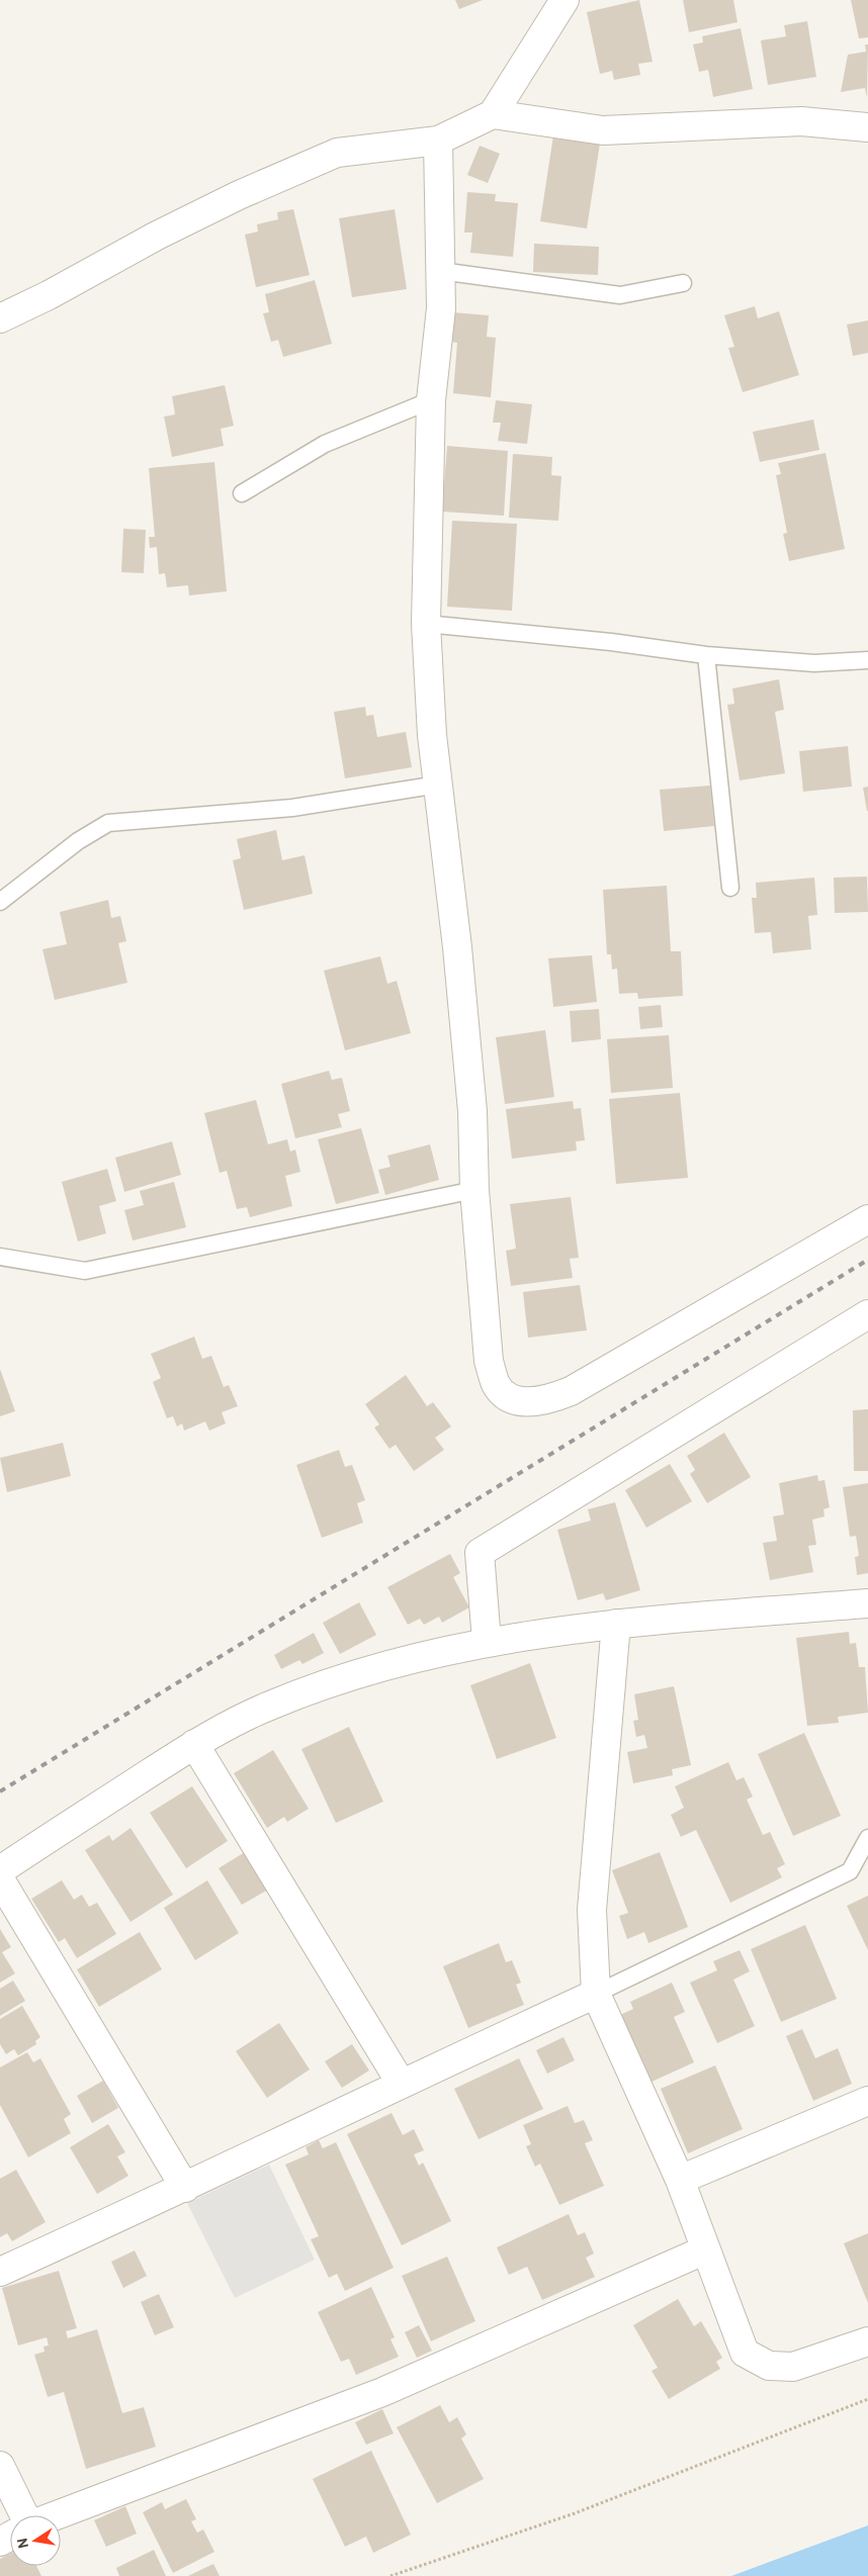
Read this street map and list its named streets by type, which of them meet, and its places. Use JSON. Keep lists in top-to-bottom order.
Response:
{
  "north": "left"
}
